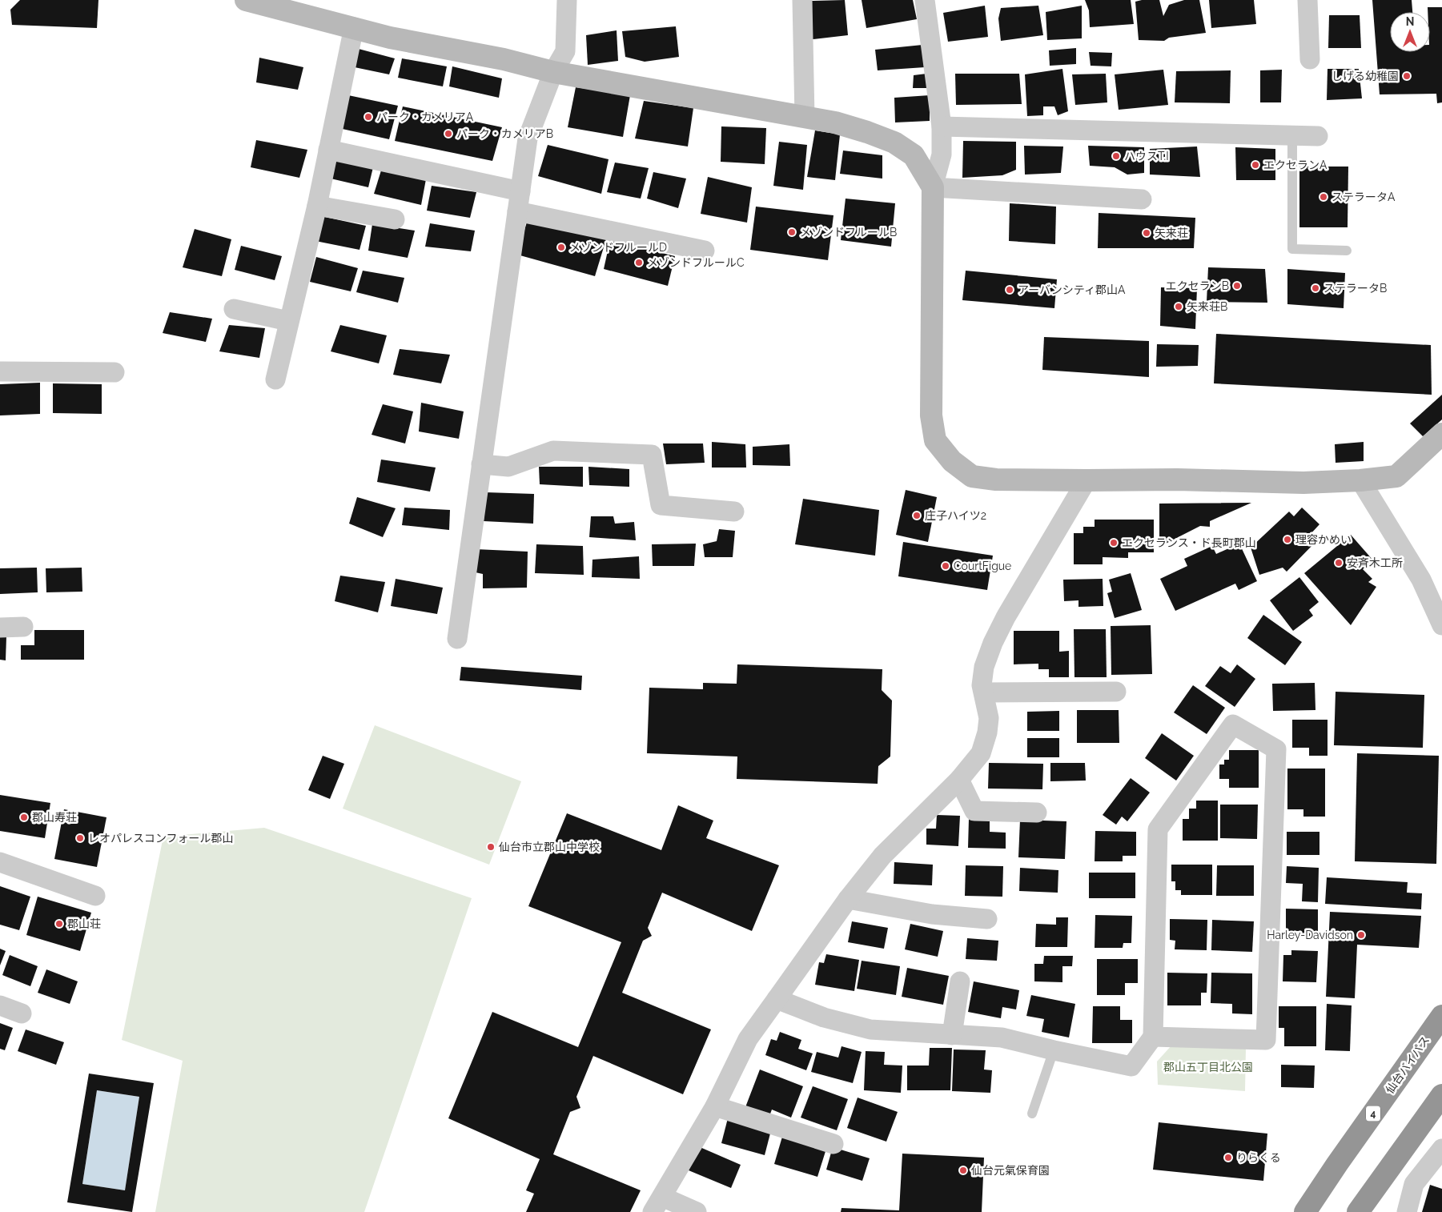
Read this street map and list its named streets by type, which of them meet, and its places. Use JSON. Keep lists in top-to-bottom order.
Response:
{
  "streets": {
    "highway": ["仙台バイパス", "4"]
  },
  "parks": ["郡山五丁目北公園"],
  "places": [
    "しげる幼稚園",
    "パーク・カメリアA",
    "パーク・カメリアB",
    "ハウスT.I",
    "エクセランA",
    "ステラータA",
    "メゾンドフルールB",
    "矢来荘",
    "メゾンドフルールD",
    "メゾンドフルールC",
    "エクセランB",
    "ステラータB",
    "アーバンシティ郡山A",
    "矢来荘B",
    "庄子ハイツ2",
    "理容かめい",
    "エクセランス・ド長町郡山",
    "安斉木工所",
    "CourtFigue",
    "郡山寿荘",
    "レオパレスコンフォール郡山",
    "仙台市立郡山中学校",
    "郡山荘",
    "Harley-Davidson",
    "りらくる",
    "仙台元氣保育園"
  ],
  "north": "top"
}
